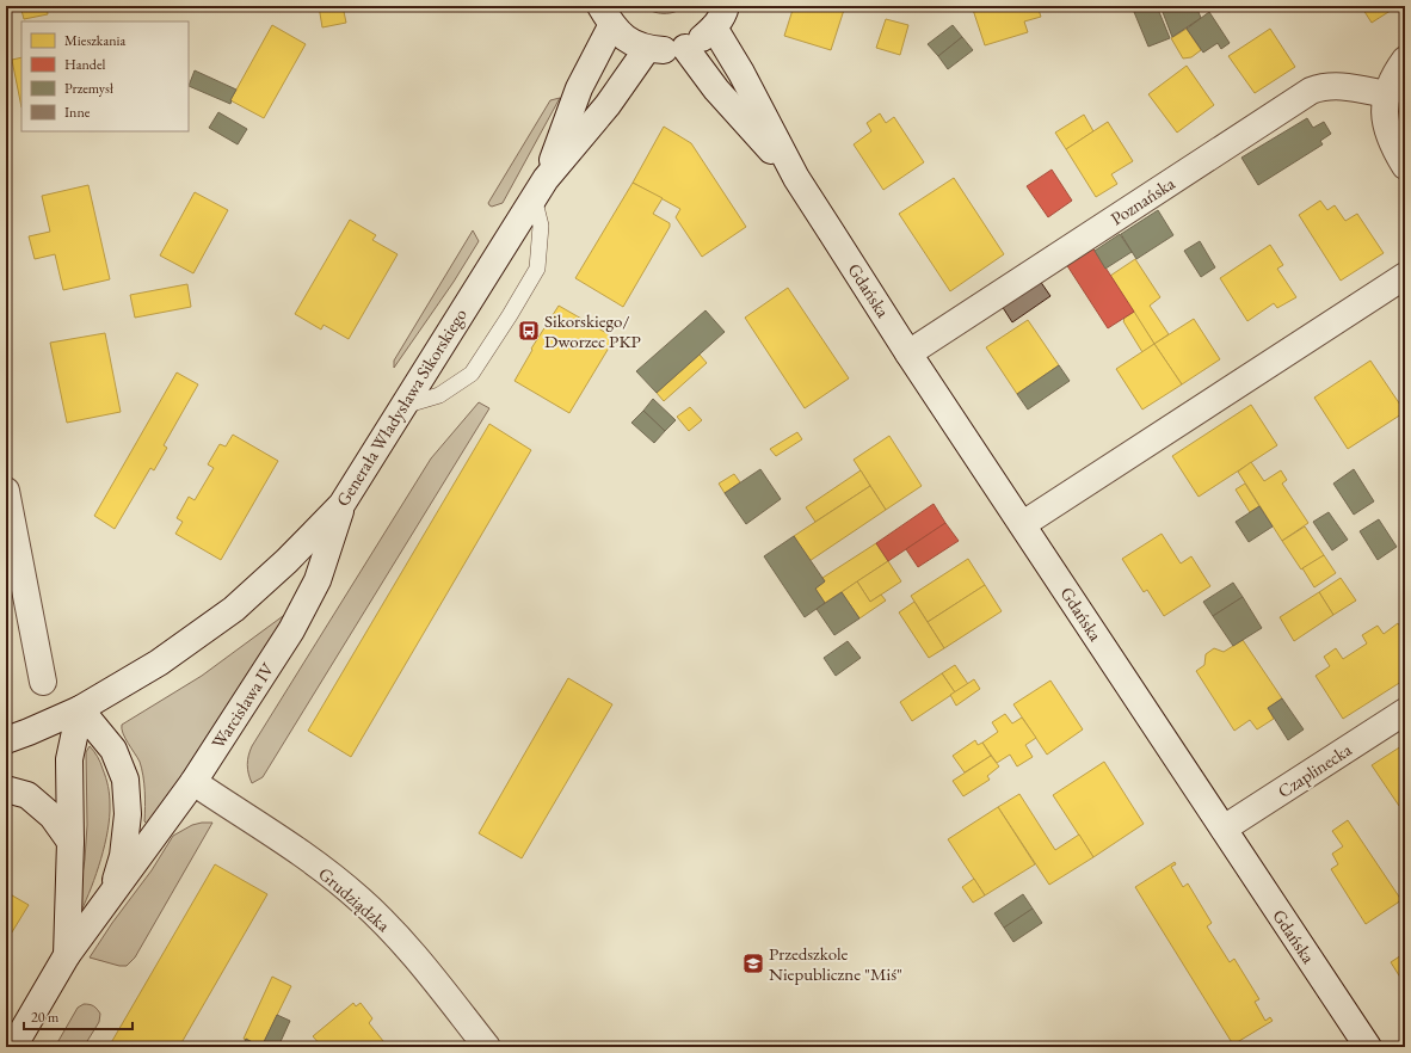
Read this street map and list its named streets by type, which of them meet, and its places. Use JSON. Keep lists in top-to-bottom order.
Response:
{
  "streets": {
    "street": [
      "Poznańska",
      "Gdańska",
      "Generała Władysława Sikorskiego",
      "Warcisława IV",
      "Czaplinecka",
      "Grudziądzka"
    ]
  },
  "crossings": [
    ["Poznańska", "Gdańska"],
    ["Gdańska", "Czaplinecka"],
    ["Generała Władysława Sikorskiego", "Warcisława IV"],
    ["Warcisława IV", "Grudziądzka"]
  ],
  "places": {
    "bus stop": ["Sikorskiego/ Dworzec PKP"],
    "school or university": ["Przedszkole Niepubliczne \"Miś\""]
  },
  "legend": [
    "Mieszkania",
    "Handel",
    "Przemysł",
    "Inne"
  ],
  "scale_bar": "20 m"
}
